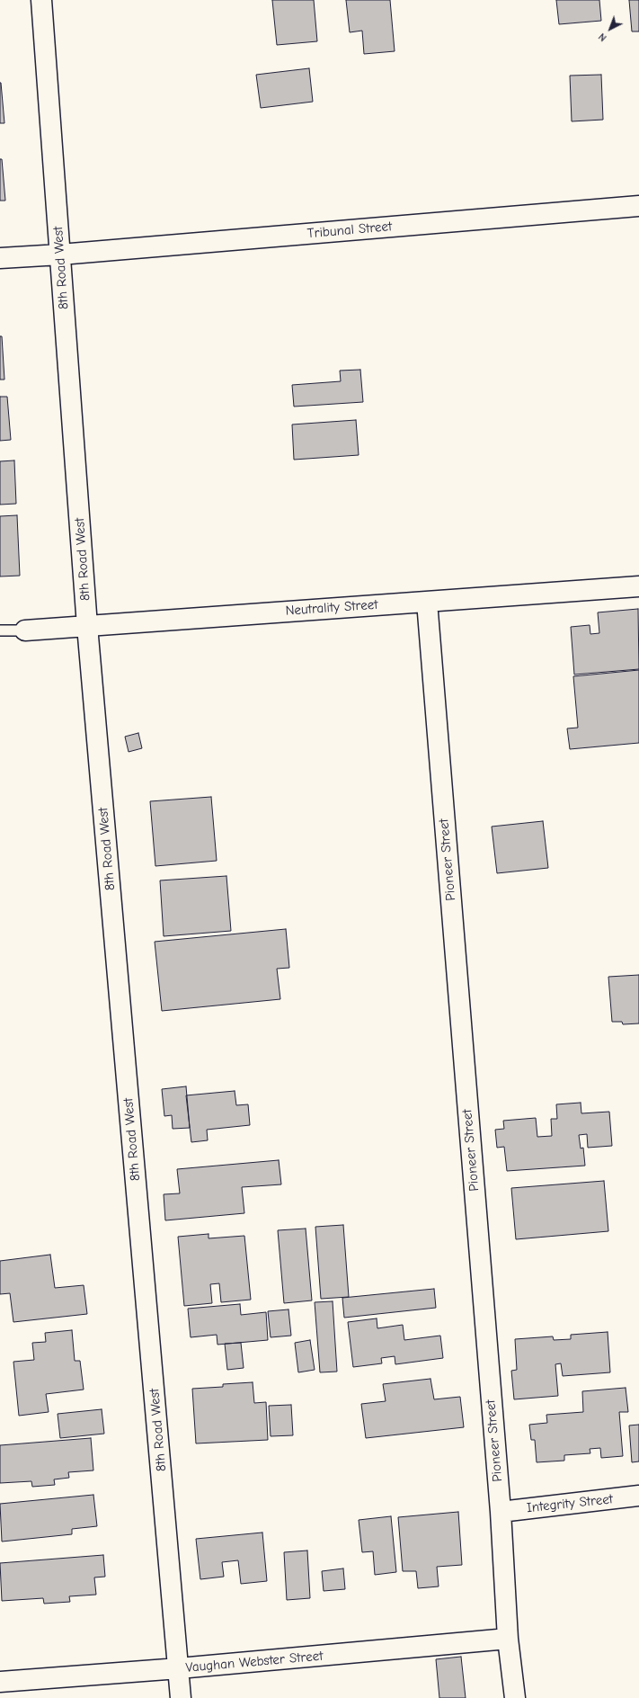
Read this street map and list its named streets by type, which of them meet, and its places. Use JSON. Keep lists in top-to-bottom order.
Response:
{
  "streets": {
    "street": [
      "Tribunal Street",
      "8th Road West",
      "Neutrality Street",
      "Pioneer Street",
      "Integrity Street",
      "Vaughan Webster Street"
    ]
  },
  "crossings": [
    ["Tribunal Street", "8th Road West"],
    ["8th Road West", "Neutrality Street"],
    ["8th Road West", "Vaughan Webster Street"],
    ["Neutrality Street", "Pioneer Street"],
    ["Pioneer Street", "Integrity Street"],
    ["Pioneer Street", "Vaughan Webster Street"]
  ],
  "north": "bottom left"
}
